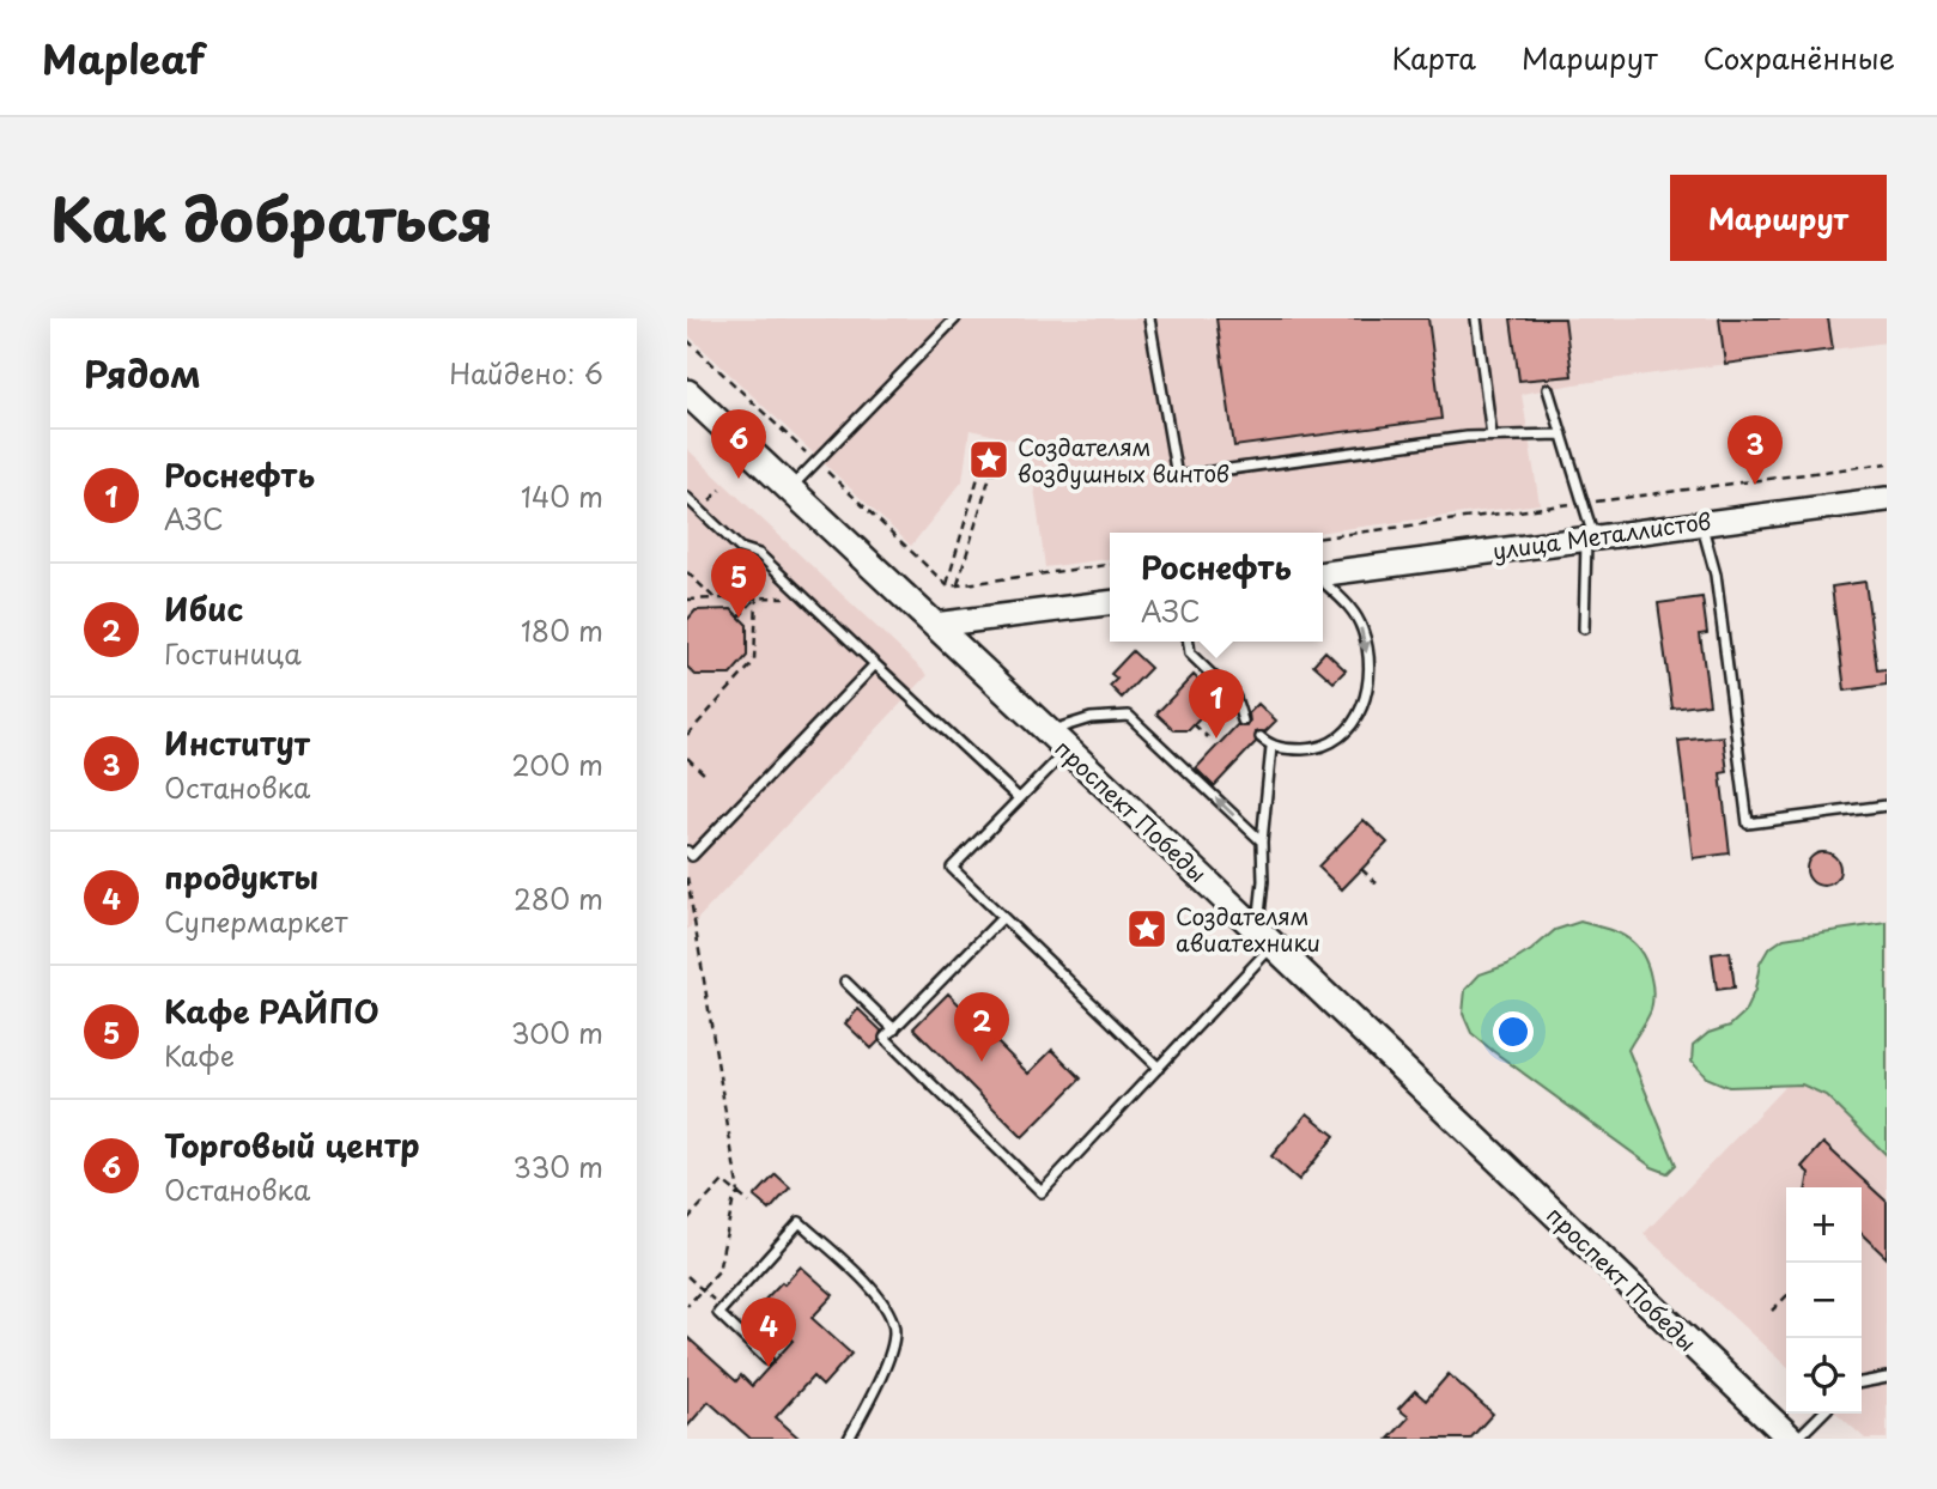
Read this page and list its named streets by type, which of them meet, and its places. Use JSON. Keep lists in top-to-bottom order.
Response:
{
  "streets": {
    "main road": ["проспект Победы"],
    "street": ["улица Металлистов"]
  },
  "places": {
    "place": ["Создателям воздушных винтов", "Создателям авиатехники"]
  },
  "page": {
    "header": "Mapleaf",
    "nav": ["Карта", "Маршрут", "Сохранённые"],
    "title": "Как добраться",
    "buttons": "Маршрут",
    "heading": ["Рядом", "Найдено: 6"],
    "pins": [
      "6",
      "3",
      "5",
      "1",
      "2",
      "4"
    ],
    "list": [
      {
        "mark": "1",
        "name": "Роснефть",
        "note": "АЗС",
        "value": "140 m"
      },
      {
        "mark": "2",
        "name": "Ибис",
        "note": "Гостиница",
        "value": "180 m"
      },
      {
        "mark": "3",
        "name": "Институт",
        "note": "Остановка",
        "value": "200 m"
      },
      {
        "mark": "4",
        "name": "продукты",
        "note": "Супермаркет",
        "value": "280 m"
      },
      {
        "mark": "5",
        "name": "Кафе РАЙПО",
        "note": "Кафе",
        "value": "300 m"
      },
      {
        "mark": "6",
        "name": "Торговый центр",
        "note": "Остановка",
        "value": "330 m"
      }
    ],
    "popup": ["Роснефть", "АЗС"],
    "map_buttons": ["+", "−"]
  }
}
